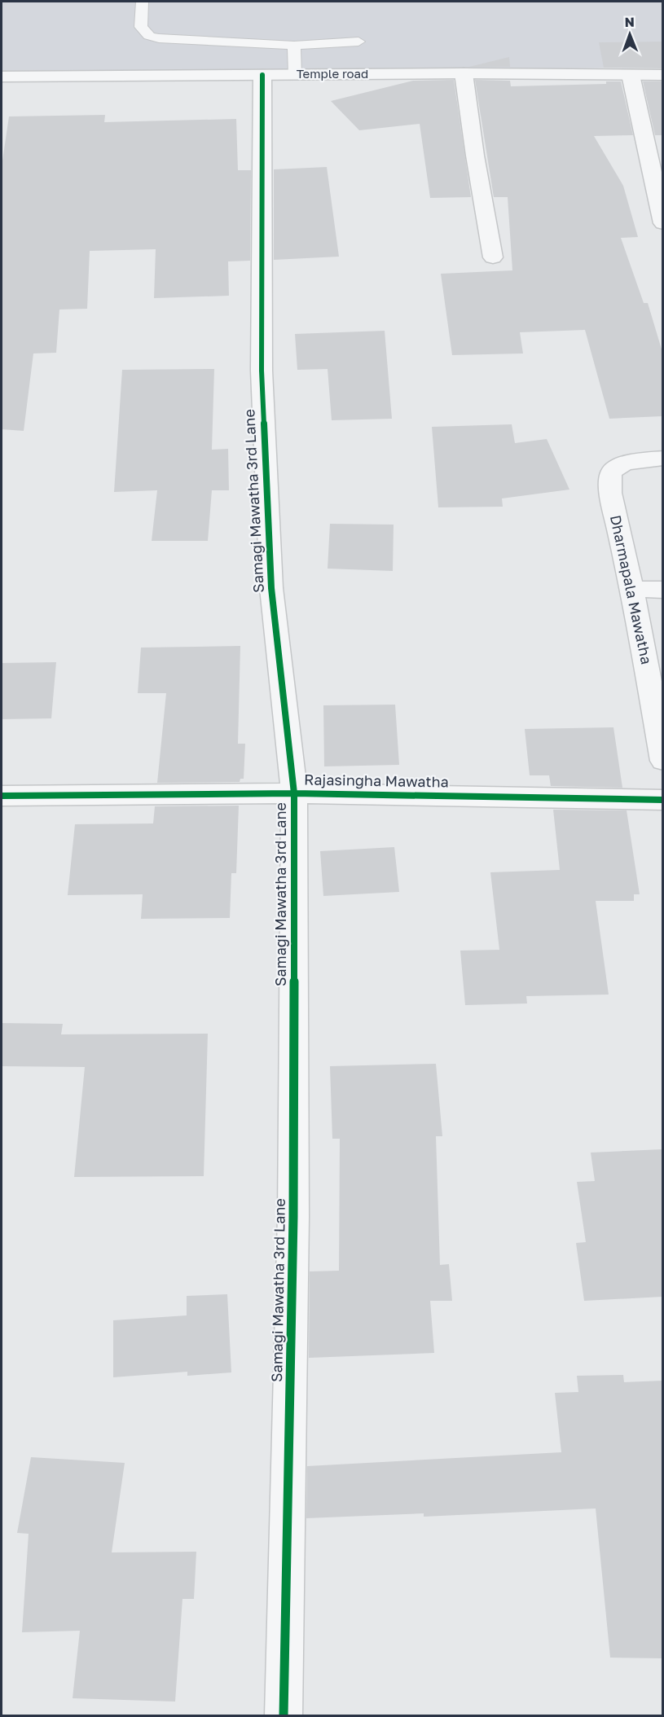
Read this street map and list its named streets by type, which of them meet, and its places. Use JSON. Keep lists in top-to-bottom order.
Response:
{
  "streets": {
    "street": [
      "Temple road",
      "Samagi Mawatha 3rd Lane",
      "Dharmapala Mawatha",
      "Rajasingha Mawatha"
    ]
  },
  "crossings": [
    ["Temple road", "Samagi Mawatha 3rd Lane"],
    ["Samagi Mawatha 3rd Lane", "Rajasingha Mawatha"]
  ],
  "north": "top"
}
